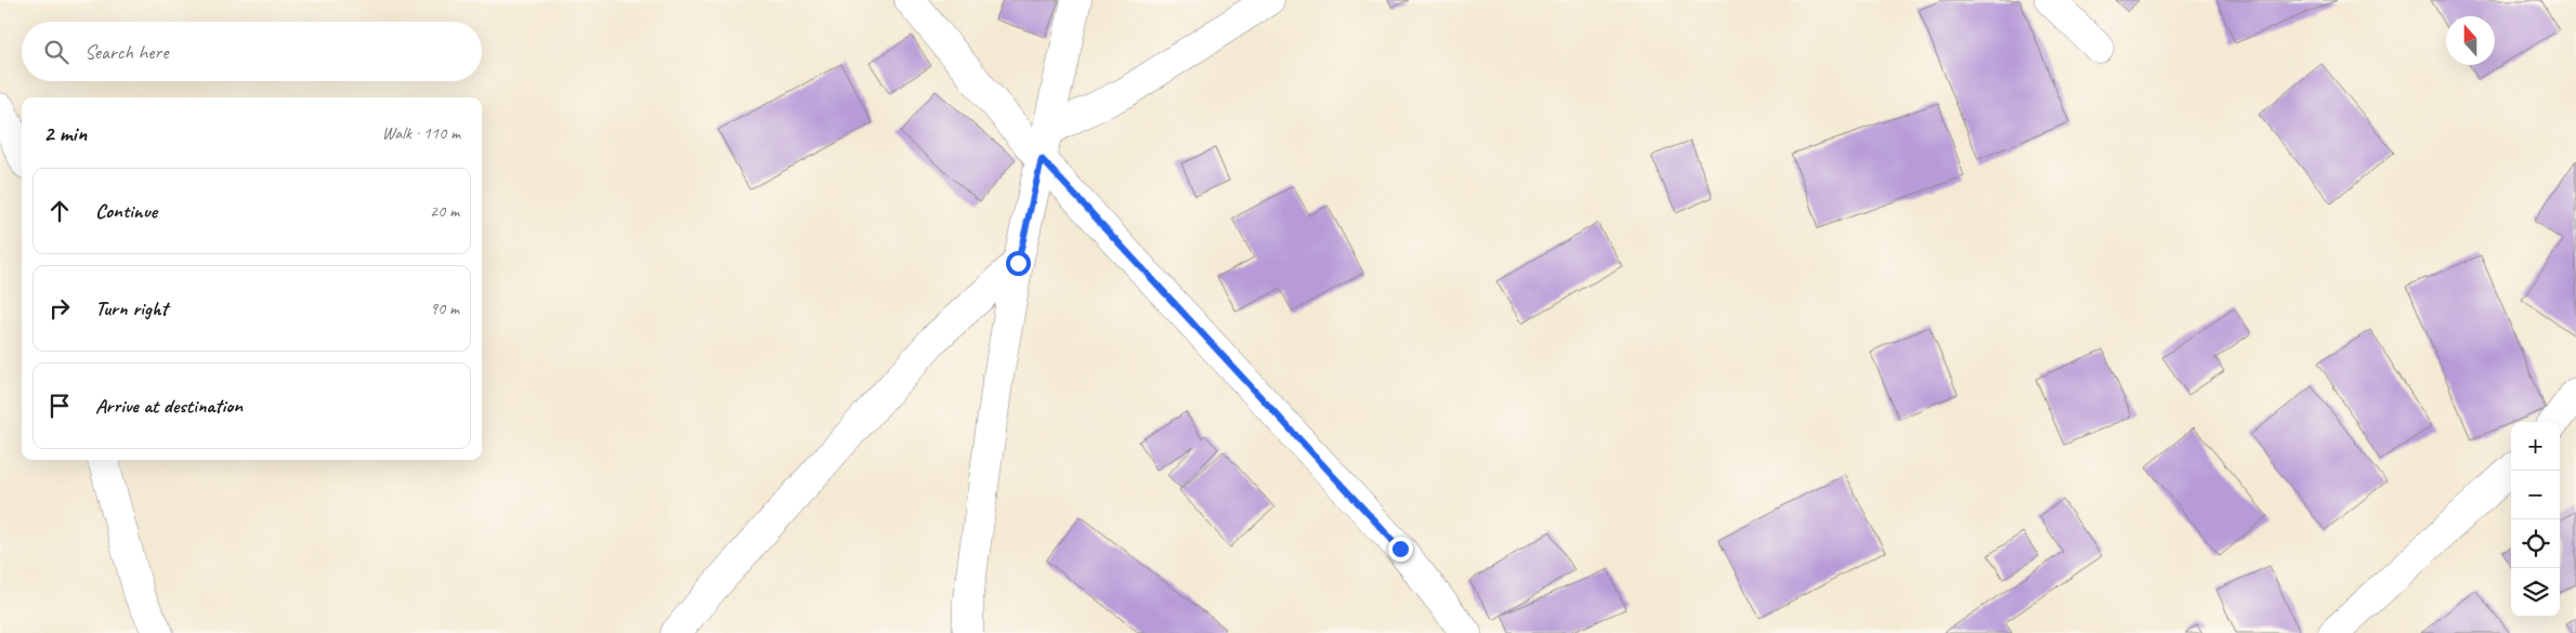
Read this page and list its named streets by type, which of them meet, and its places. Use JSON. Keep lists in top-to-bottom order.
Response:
{
  "north": "top",
  "page": {
    "search": "Search here",
    "heading": ["2 min", "Walk · 110 m"],
    "list": [
      ["Continue", "20 m"],
      ["Turn right", "90 m"],
      "Arrive at destination"
    ],
    "map_buttons": ["+", "−"]
  }
}
